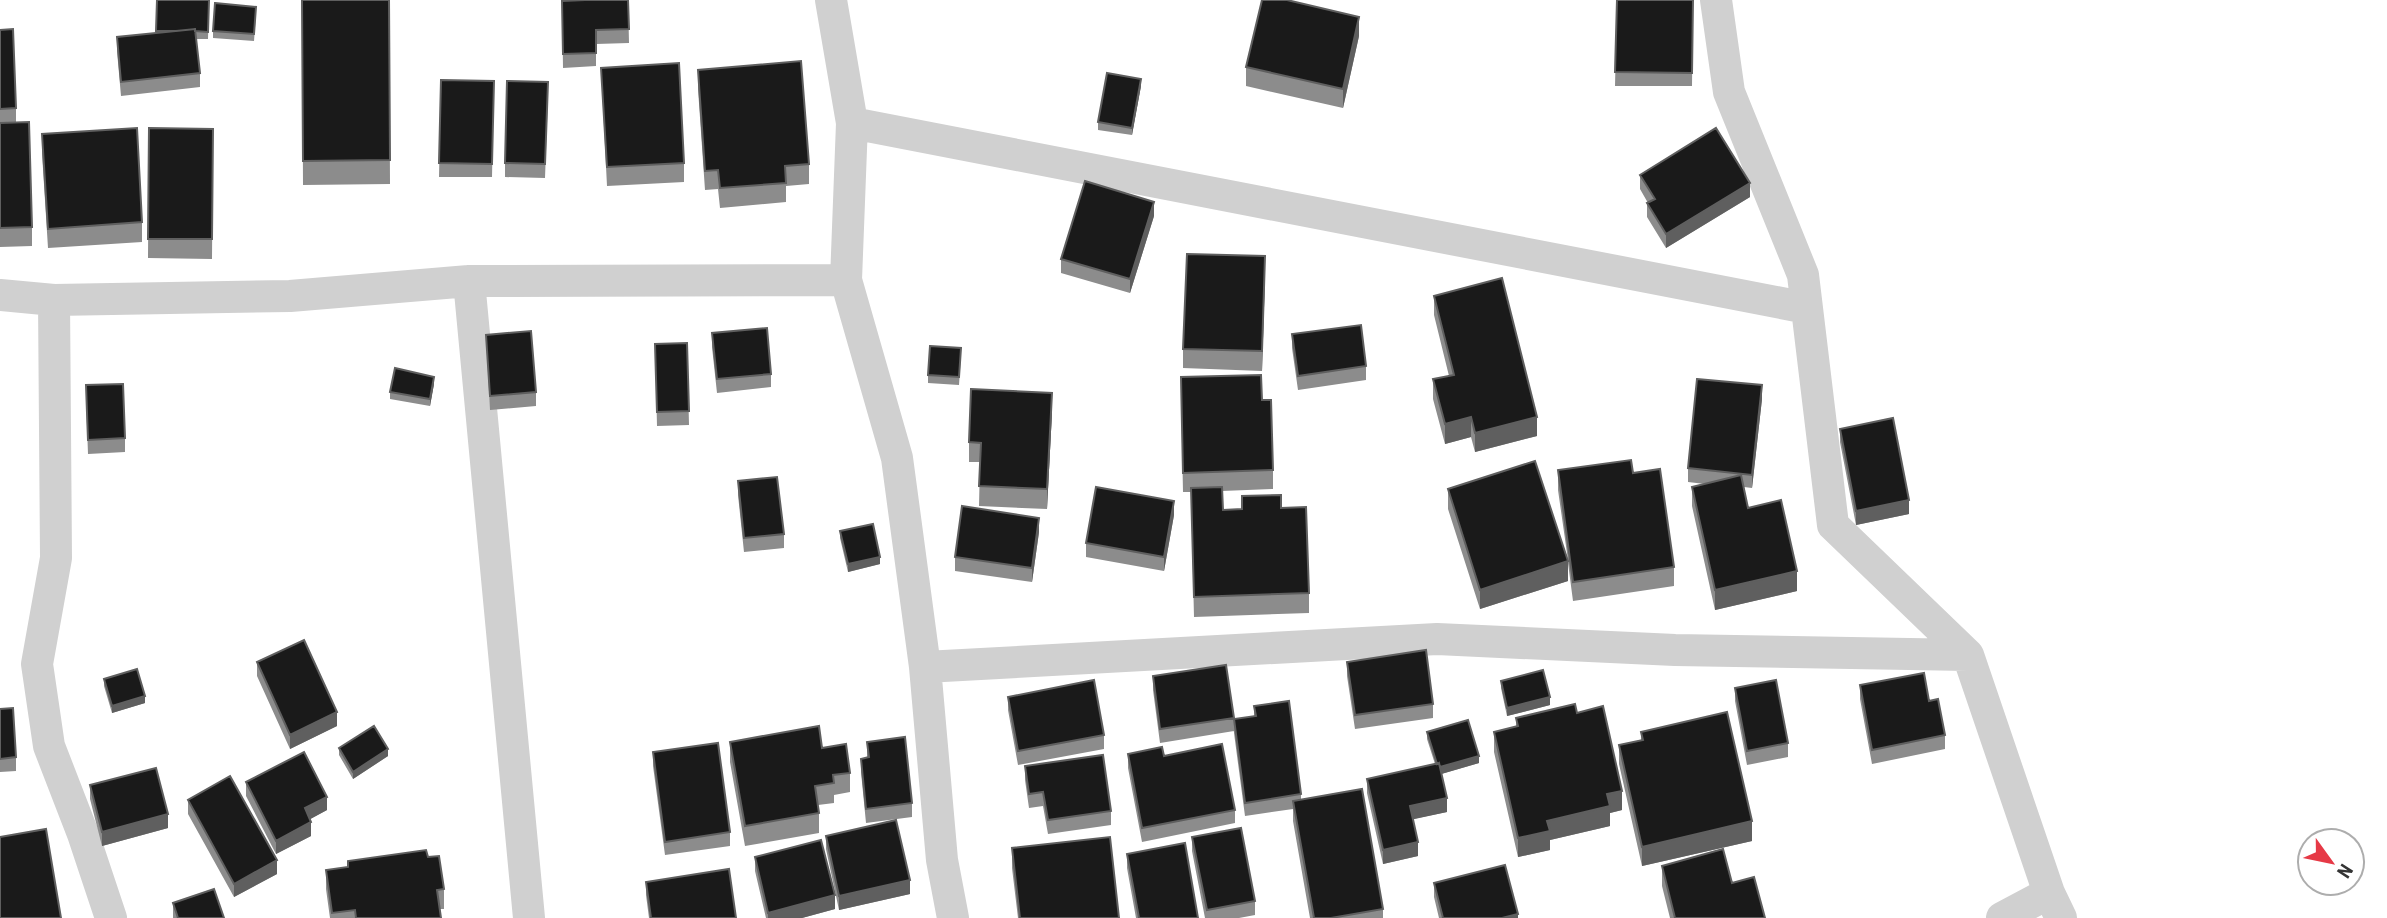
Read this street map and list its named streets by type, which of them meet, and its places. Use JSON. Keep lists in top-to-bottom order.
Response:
{
  "north": "bottom right"
}
